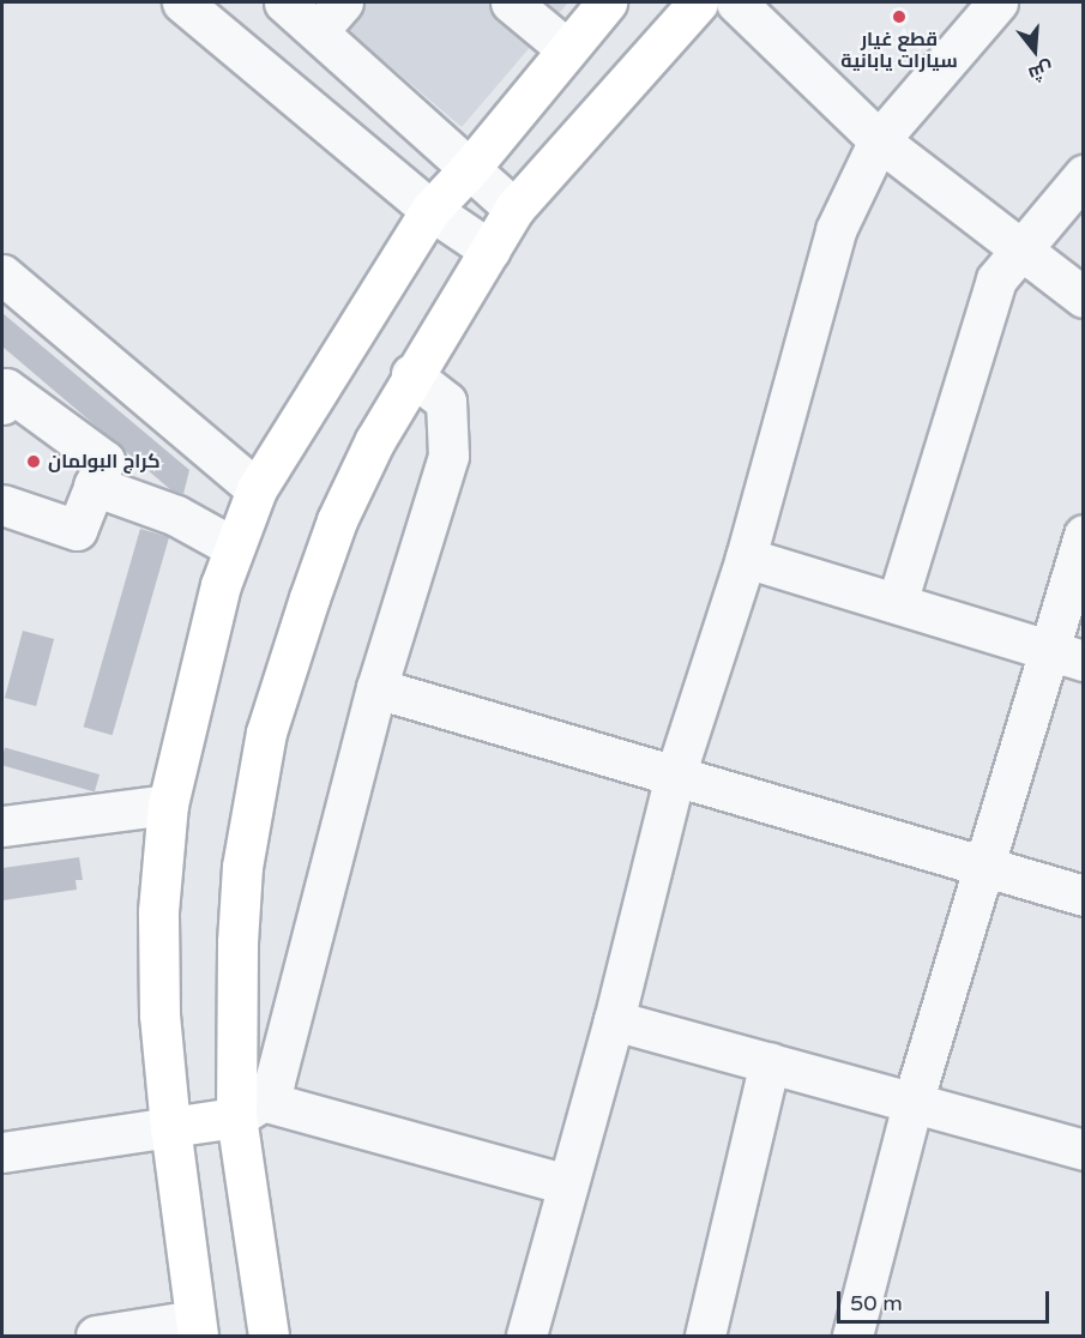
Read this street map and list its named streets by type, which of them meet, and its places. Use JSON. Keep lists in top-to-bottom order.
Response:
{
  "places": ["قطع غيار سيارات يابانية", "كراج البولمان"],
  "scale_bar": "50 m",
  "north": "bottom"
}
